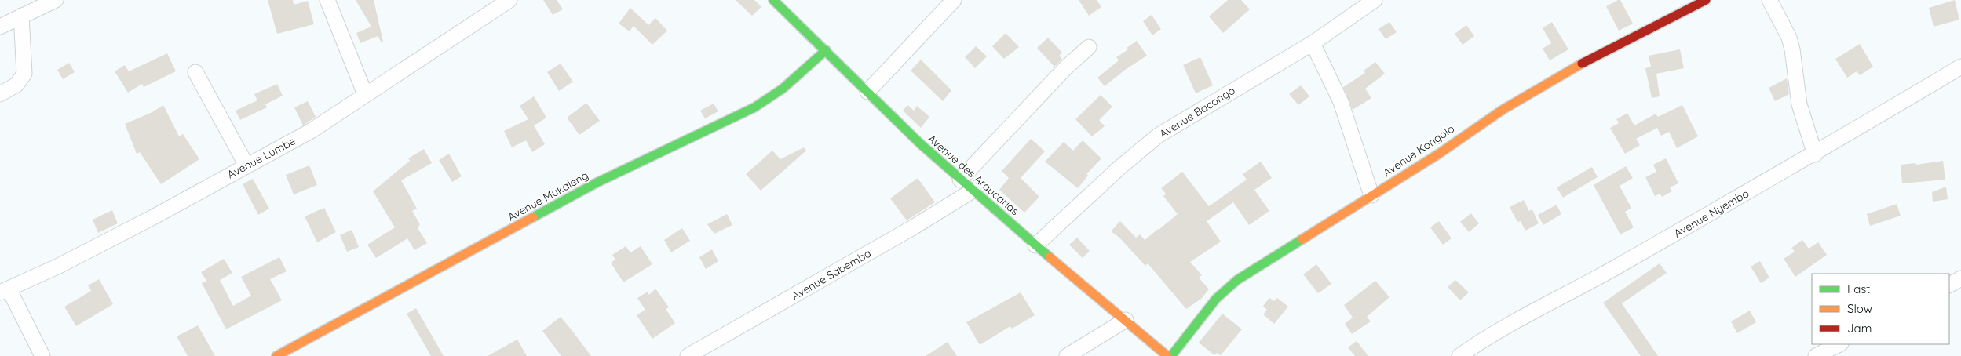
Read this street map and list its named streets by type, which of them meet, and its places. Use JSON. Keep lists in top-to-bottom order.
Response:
{
  "streets": {
    "street": [
      "Avenue Bacongo",
      "Avenue Kongolo",
      "Avenue Lumbe",
      "Avenue des Araucarias",
      "Avenue Mukaleng",
      "Avenue Nyembo",
      "Avenue Sabemba"
    ]
  },
  "crossings": [
    ["Avenue Bacongo", "Avenue des Araucarias"],
    ["Avenue des Araucarias", "Avenue Mukaleng"],
    ["Avenue des Araucarias", "Avenue Sabemba"]
  ],
  "legend": ["Fast", "Slow", "Jam"]
}
